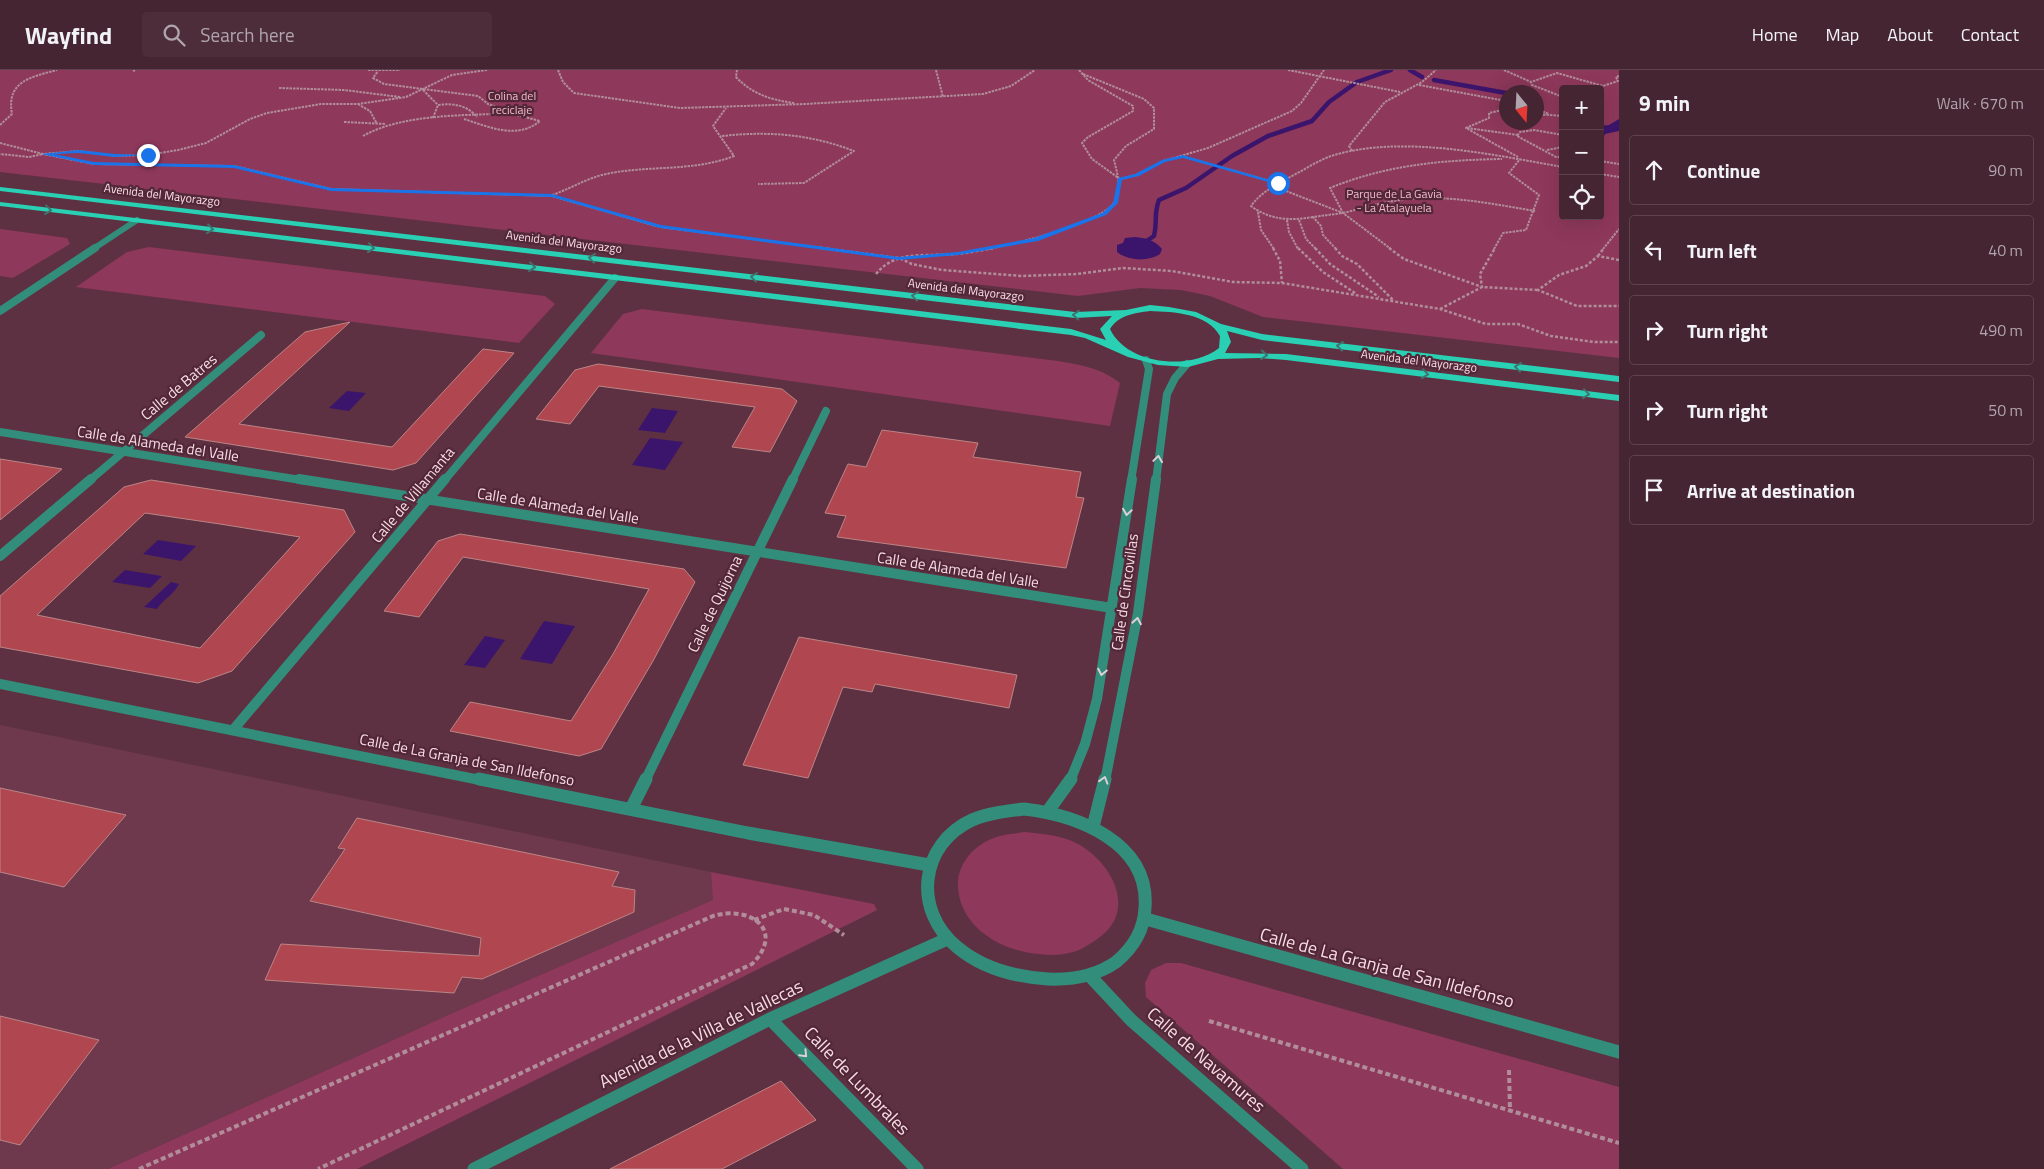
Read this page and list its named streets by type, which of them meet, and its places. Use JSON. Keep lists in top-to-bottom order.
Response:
{
  "streets": {
    "main road": ["Avenida del Mayorazgo"],
    "street": [
      "Calle de Batres",
      "Calle de Alameda del Valle",
      "Calle de Villamanta",
      "Calle de Cincovillas",
      "Calle de Quijorna",
      "Calle de La Granja de San Ildefonso",
      "Avenida de la Villa de Vallecas",
      "Calle de Navamures",
      "Calle de Lumbrales"
    ]
  },
  "crossings": [
    ["Avenida del Mayorazgo", "Calle de Villamanta"],
    ["Avenida del Mayorazgo", "Calle de Cincovillas"],
    ["Calle de Batres", "Calle de Alameda del Valle"],
    ["Calle de Alameda del Valle", "Calle de Villamanta"],
    ["Calle de Alameda del Valle", "Calle de Cincovillas"],
    ["Calle de Alameda del Valle", "Calle de Quijorna"],
    ["Calle de Villamanta", "Calle de La Granja de San Ildefonso"],
    ["Calle de Quijorna", "Calle de La Granja de San Ildefonso"],
    ["Avenida de la Villa de Vallecas", "Calle de Lumbrales"]
  ],
  "one_way": ["Calle de Lumbrales"],
  "parks": ["Colina del reciclaje", "Parque de La Gavia - La Atalayuela"],
  "north": "bottom",
  "page": {
    "header": "Wayfind",
    "search": "Search here",
    "nav": [
      "Home",
      "Map",
      "About",
      "Contact"
    ],
    "heading": ["9 min", "Walk · 670 m"],
    "map_buttons": ["+", "−"],
    "list": [
      ["Continue", "90 m"],
      ["Turn left", "40 m"],
      ["Turn right", "490 m"],
      ["Turn right", "50 m"],
      "Arrive at destination"
    ]
  }
}
